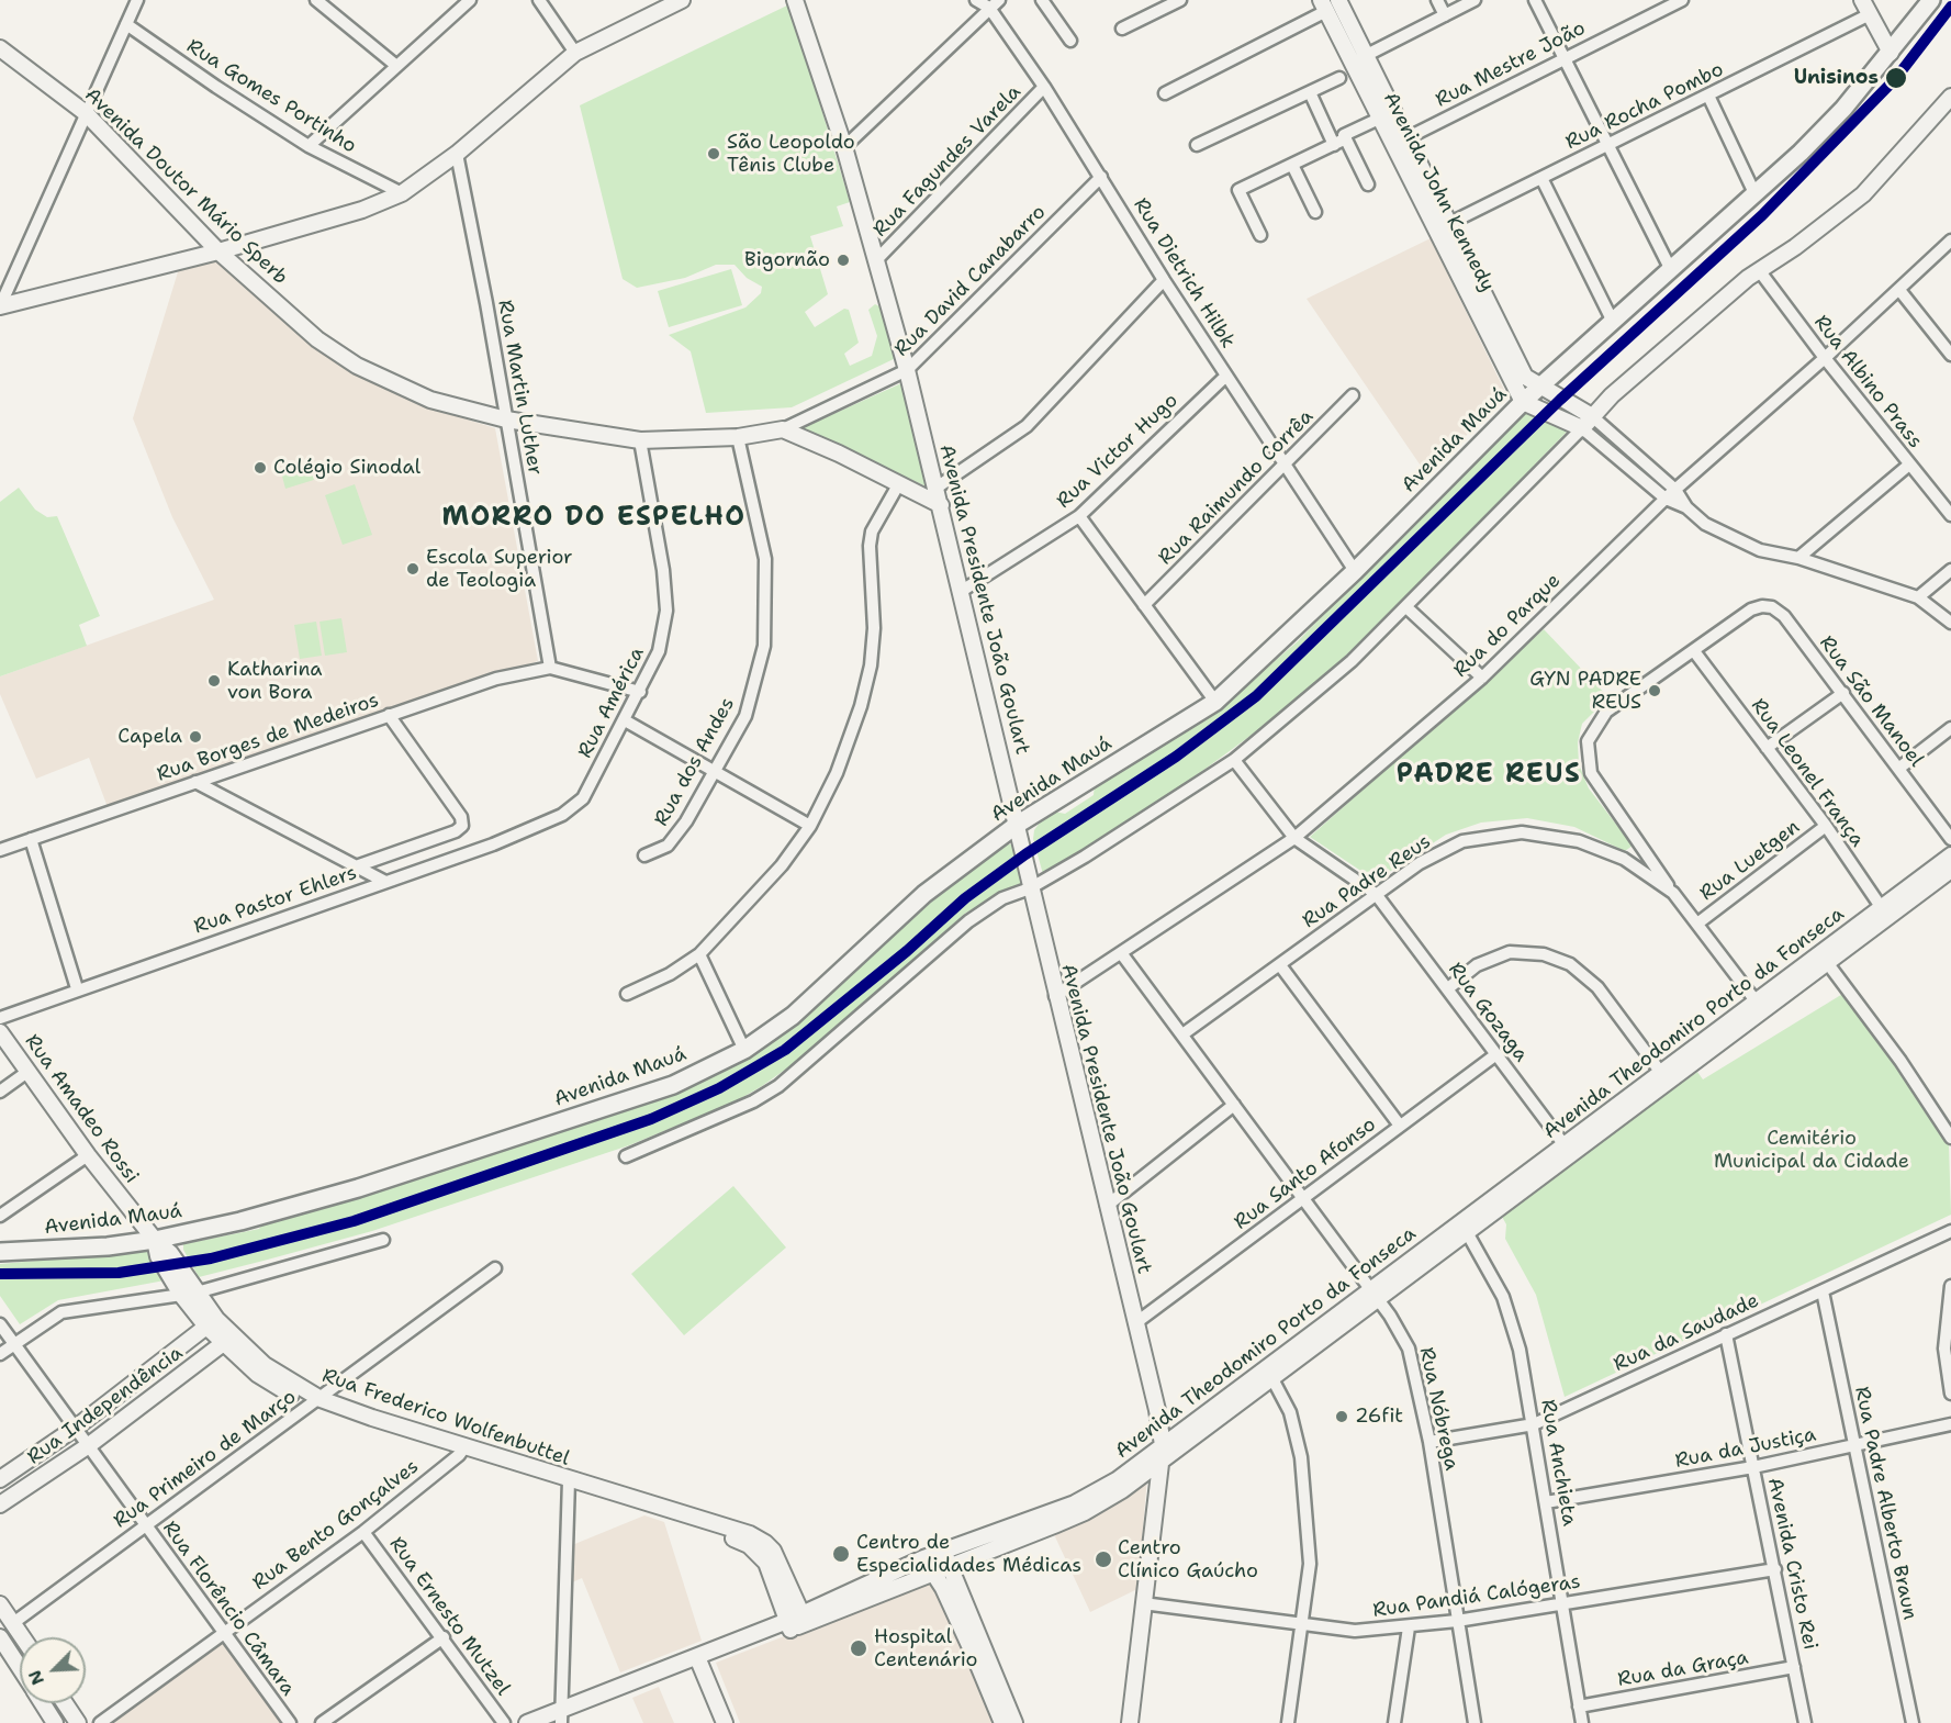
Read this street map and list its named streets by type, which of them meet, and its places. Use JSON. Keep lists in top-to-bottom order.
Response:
{
  "streets": {
    "main road": ["Avenida Mauá"],
    "street": [
      "Rua Mestre João",
      "Rua Gomes Portinho",
      "Rua Rocha Pombo",
      "Rua Fagundes Varela",
      "Avenida Doutor Mário Sperb",
      "Avenida John Kennedy",
      "Rua Dietrich Hilbk",
      "Rua David Canabarro",
      "Rua Albino Prass",
      "Rua Martin Luther",
      "Rua Victor Hugo",
      "Rua Raimundo Corrêa",
      "Avenida Presidente João Goulart",
      "Rua do Parque",
      "Rua São Manoel",
      "Rua América",
      "Rua Borges de Medeiros",
      "Rua dos Andes",
      "Rua Leonel França",
      "Rua Luetgen",
      "Rua Padre Reus",
      "Rua Pastor Ehlers",
      "Rua Gozaga",
      "Avenida Theodomiro Porto da Fonseca",
      "Rua Amadeo Rossi",
      "Rua Santo Afonso",
      "Rua da Saudade",
      "Rua Independência",
      "Rua Nóbrega",
      "Rua Frederico Wolfenbuttel",
      "Rua da Justiça",
      "Rua Primeiro de Março",
      "Rua Anchieta",
      "Rua Padre Alberto Braun",
      "Rua Bento Gonçalves",
      "Avenida Cristo Rei",
      "Rua Pandiá Calógeras",
      "Rua Florêncio Câmara",
      "Rua Ernesto Mutzel",
      "Rua da Graça"
    ]
  },
  "crossings": [
    ["Rua Mestre João", "Avenida John Kennedy"],
    ["Rua Rocha Pombo", "Avenida John Kennedy"],
    ["Rua Fagundes Varela", "Rua Dietrich Hilbk"],
    ["Rua Fagundes Varela", "Avenida Presidente João Goulart"],
    ["Avenida Doutor Mário Sperb", "Rua David Canabarro"],
    ["Avenida Doutor Mário Sperb", "Rua Martin Luther"],
    ["Avenida Doutor Mário Sperb", "Rua América"],
    ["Avenida Doutor Mário Sperb", "Rua dos Andes"],
    ["Avenida John Kennedy", "Avenida Mauá"],
    ["Rua Dietrich Hilbk", "Rua David Canabarro"],
    ["Rua Dietrich Hilbk", "Avenida Mauá"],
    ["Rua Dietrich Hilbk", "Rua Victor Hugo"],
    ["Rua Dietrich Hilbk", "Rua Raimundo Corrêa"],
    ["Rua David Canabarro", "Avenida Presidente João Goulart"],
    ["Rua Albino Prass", "Rua do Parque"],
    ["Rua Martin Luther", "Rua Borges de Medeiros"],
    ["Avenida Mauá", "Avenida Presidente João Goulart"],
    ["Avenida Mauá", "Rua Amadeo Rossi"],
    ["Avenida Mauá", "Rua Frederico Wolfenbuttel"],
    ["Rua Victor Hugo", "Avenida Presidente João Goulart"],
    ["Avenida Presidente João Goulart", "Rua do Parque"],
    ["Avenida Presidente João Goulart", "Avenida Theodomiro Porto da Fonseca"],
    ["Avenida Presidente João Goulart", "Rua Santo Afonso"],
    ["Rua do Parque", "Rua Gozaga"],
    ["Rua do Parque", "Rua Nóbrega"],
    ["Rua São Manoel", "Rua Leonel França"],
    ["Rua América", "Rua Pastor Ehlers"],
    ["Rua Leonel França", "Rua Luetgen"],
    ["Rua Leonel França", "Avenida Theodomiro Porto da Fonseca"],
    ["Rua Luetgen", "Rua Padre Reus"],
    ["Rua Padre Reus", "Rua Gozaga"],
    ["Rua Padre Reus", "Avenida Theodomiro Porto da Fonseca"],
    ["Rua Padre Reus", "Rua Nóbrega"],
    ["Rua Gozaga", "Avenida Theodomiro Porto da Fonseca"],
    ["Rua Gozaga", "Rua Santo Afonso"],
    ["Avenida Theodomiro Porto da Fonseca", "Rua Nóbrega"],
    ["Avenida Theodomiro Porto da Fonseca", "Rua Frederico Wolfenbuttel"],
    ["Avenida Theodomiro Porto da Fonseca", "Rua Anchieta"],
    ["Rua Amadeo Rossi", "Rua Frederico Wolfenbuttel"],
    ["Rua Santo Afonso", "Rua Nóbrega"],
    ["Rua da Saudade", "Rua Nóbrega"],
    ["Rua da Saudade", "Rua Anchieta"],
    ["Rua da Saudade", "Rua Padre Alberto Braun"],
    ["Rua da Saudade", "Avenida Cristo Rei"],
    ["Rua Independência", "Rua Frederico Wolfenbuttel"],
    ["Rua Independência", "Rua Florêncio Câmara"],
    ["Rua Nóbrega", "Rua Pandiá Calógeras"],
    ["Rua Frederico Wolfenbuttel", "Rua Primeiro de Março"],
    ["Rua Frederico Wolfenbuttel", "Rua Bento Gonçalves"],
    ["Rua da Justiça", "Rua Anchieta"],
    ["Rua da Justiça", "Rua Padre Alberto Braun"],
    ["Rua da Justiça", "Avenida Cristo Rei"],
    ["Rua Primeiro de Março", "Rua Florêncio Câmara"],
    ["Rua Anchieta", "Rua Pandiá Calógeras"],
    ["Rua Anchieta", "Rua da Graça"],
    ["Rua Bento Gonçalves", "Rua Florêncio Câmara"],
    ["Rua Bento Gonçalves", "Rua Ernesto Mutzel"],
    ["Avenida Cristo Rei", "Rua Pandiá Calógeras"],
    ["Avenida Cristo Rei", "Rua da Graça"]
  ],
  "districts": ["MORRO DO ESPELHO", "PADRE REUS"],
  "parks": ["Cemitério Municipal da Cidade"],
  "places": [
    "Unisinos",
    "São Leopoldo Tênis Clube",
    "Bigornão",
    "Colégio Sinodal",
    "Escola Superior de Teologia",
    "Katharina von Bora",
    "GYN PADRE REUS",
    "Capela",
    "26fit",
    "Centro de Especialidades Médicas",
    "Centro Clínico Gaúcho",
    "Hospital Centenário"
  ],
  "north": "bottom left"
}
